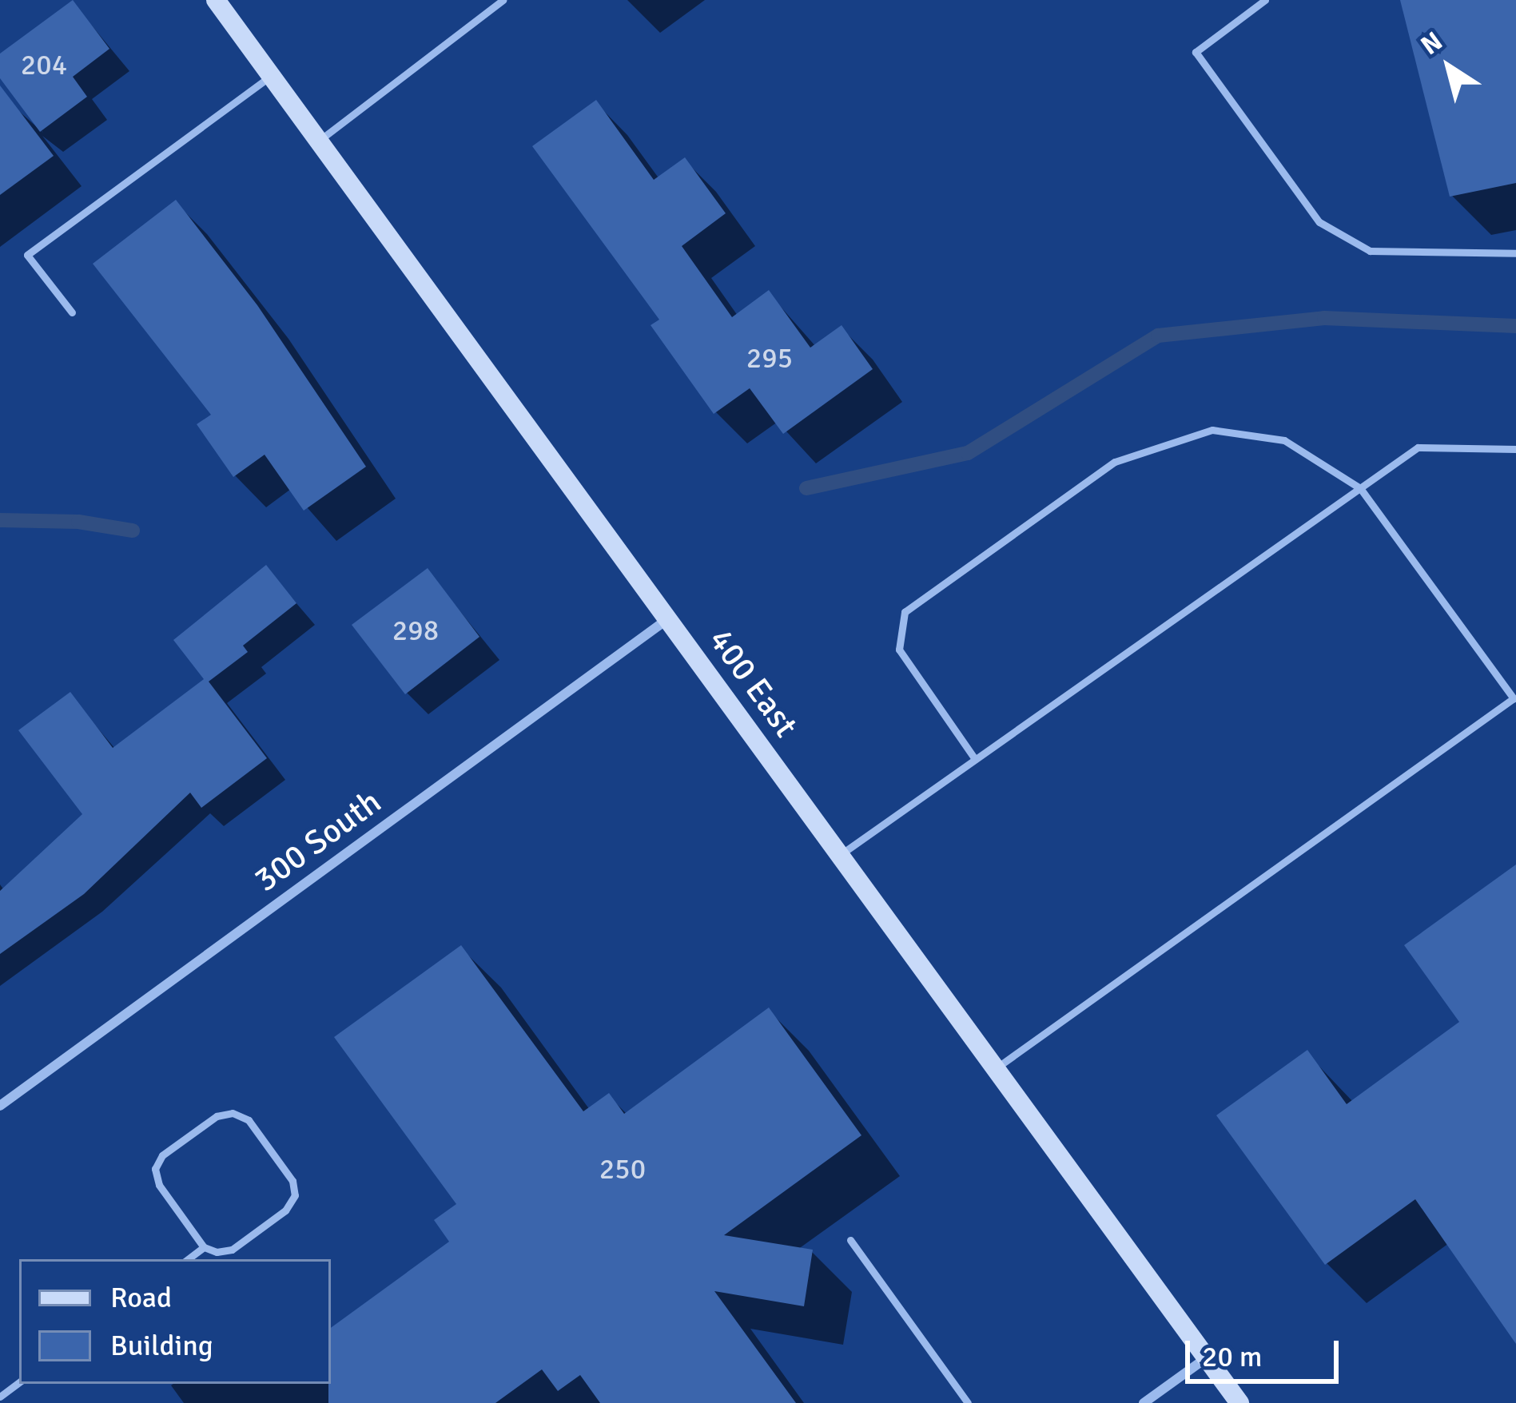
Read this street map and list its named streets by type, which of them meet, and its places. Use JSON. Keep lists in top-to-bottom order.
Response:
{
  "streets": {
    "main road": ["400 East"],
    "street": ["300 South"]
  },
  "crossings": [
    ["400 East", "300 South"]
  ],
  "house_numbers": [
    "204",
    "295",
    "298",
    "250"
  ],
  "legend": ["Road", "Building"],
  "scale_bar": "20 m",
  "north": "top left"
}
